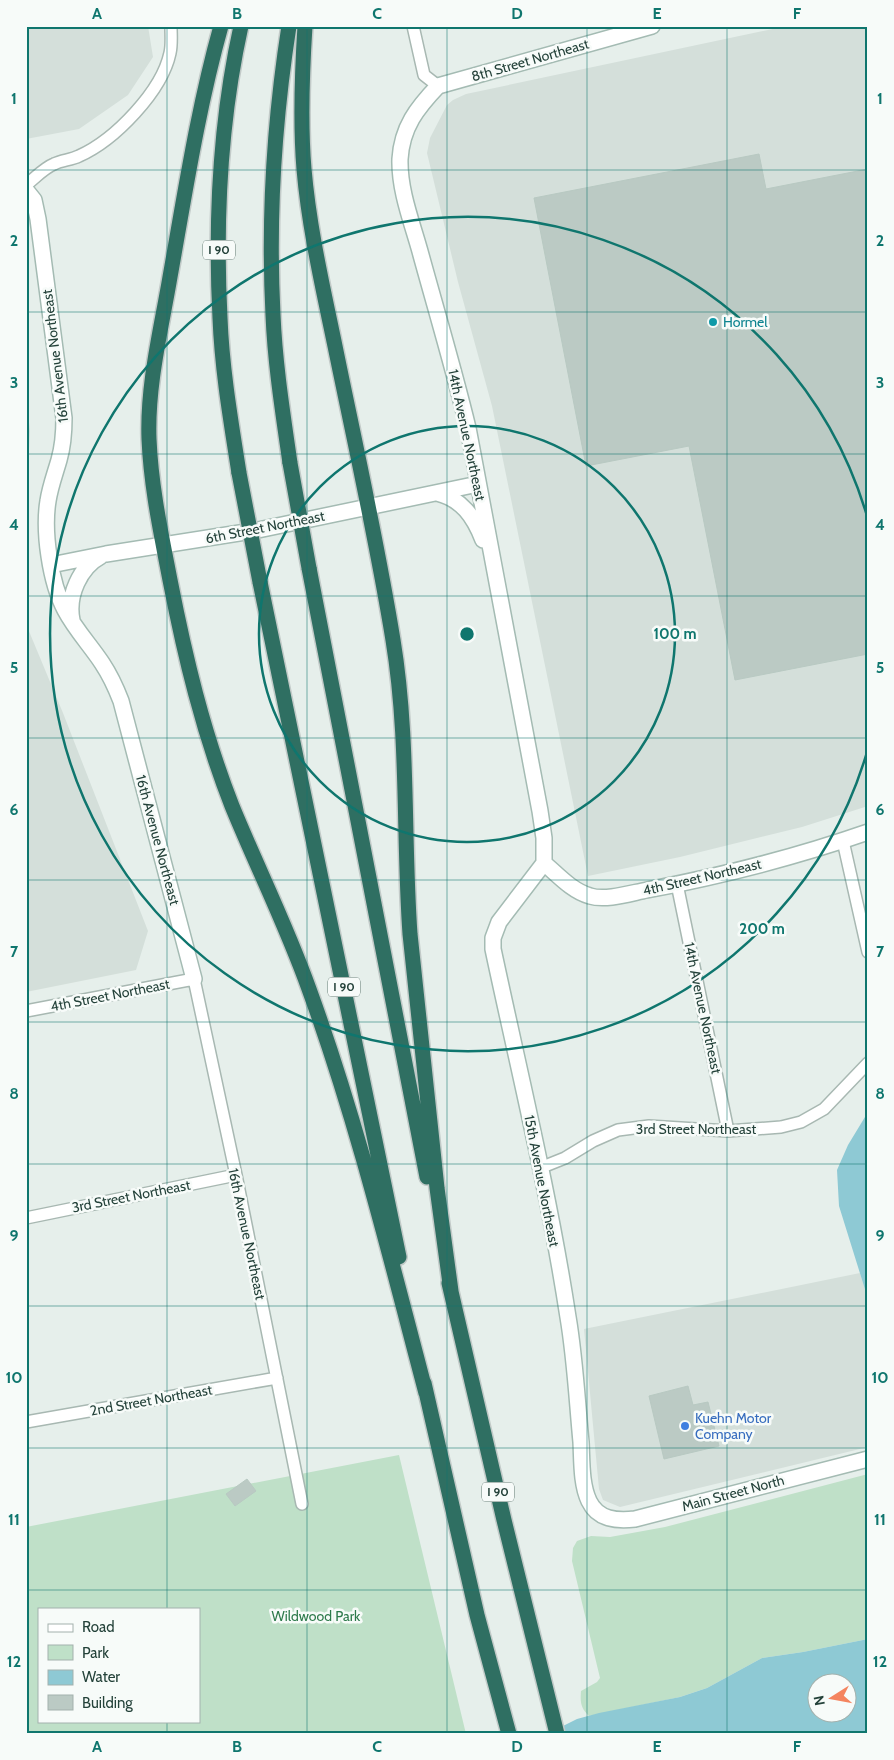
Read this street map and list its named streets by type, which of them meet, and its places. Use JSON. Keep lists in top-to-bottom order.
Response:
{
  "streets": {
    "highway": ["I 90"],
    "street": [
      "8th Street Northeast",
      "16th Avenue Northeast",
      "14th Avenue Northeast",
      "6th Street Northeast",
      "4th Street Northeast",
      "3rd Street Northeast",
      "15th Avenue Northeast",
      "2nd Street Northeast",
      "Main Street North"
    ]
  },
  "crossings": [
    ["8th Street Northeast", "14th Avenue Northeast"],
    ["16th Avenue Northeast", "6th Street Northeast"],
    ["16th Avenue Northeast", "4th Street Northeast"],
    ["16th Avenue Northeast", "3rd Street Northeast"],
    ["16th Avenue Northeast", "2nd Street Northeast"],
    ["14th Avenue Northeast", "6th Street Northeast"],
    ["14th Avenue Northeast", "4th Street Northeast"],
    ["14th Avenue Northeast", "3rd Street Northeast"],
    ["14th Avenue Northeast", "15th Avenue Northeast"],
    ["4th Street Northeast", "15th Avenue Northeast"],
    ["3rd Street Northeast", "15th Avenue Northeast"],
    ["15th Avenue Northeast", "Main Street North"]
  ],
  "parks": ["Wildwood Park"],
  "places": ["Hormel", "Kuehn Motor Company"],
  "legend": [
    "Road",
    "Park",
    "Water",
    "Building"
  ],
  "north": "left",
  "grid": {
    "columns": [
      "A",
      "B",
      "C",
      "D",
      "E",
      "F"
    ],
    "rows": [
      "1",
      "2",
      "3",
      "4",
      "5",
      "6",
      "7",
      "8",
      "9",
      "10",
      "11",
      "12"
    ]
  },
  "rings": ["100 m", "200 m"]
}
